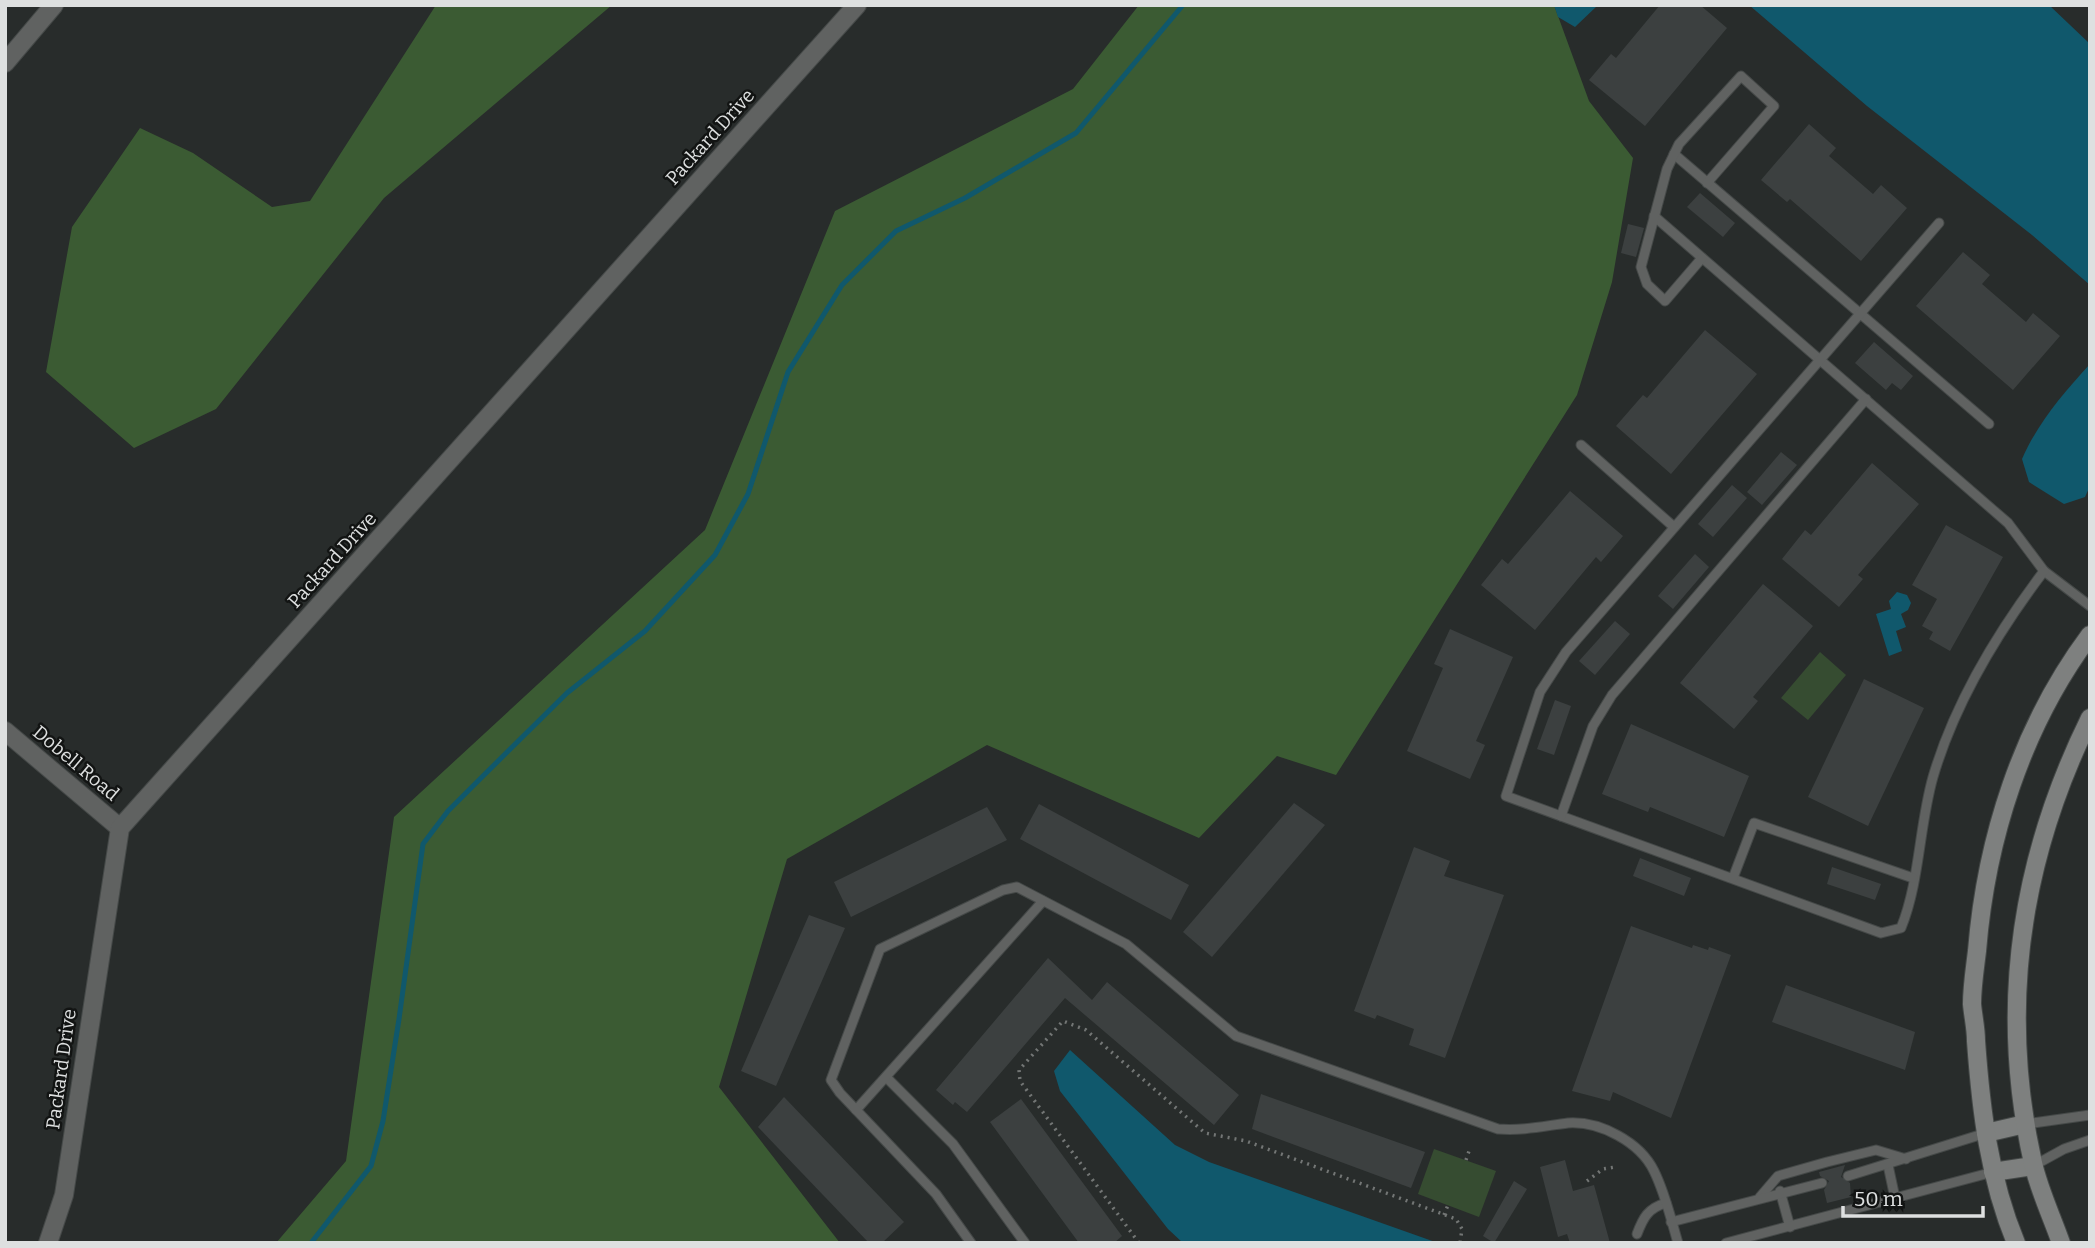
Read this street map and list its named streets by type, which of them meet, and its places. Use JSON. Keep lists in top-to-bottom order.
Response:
{
  "streets": {
    "street": ["Packard Drive", "Dobell Road"]
  },
  "crossings": [
    ["Packard Drive", "Dobell Road"]
  ],
  "scale_bar": "50 m"
}
